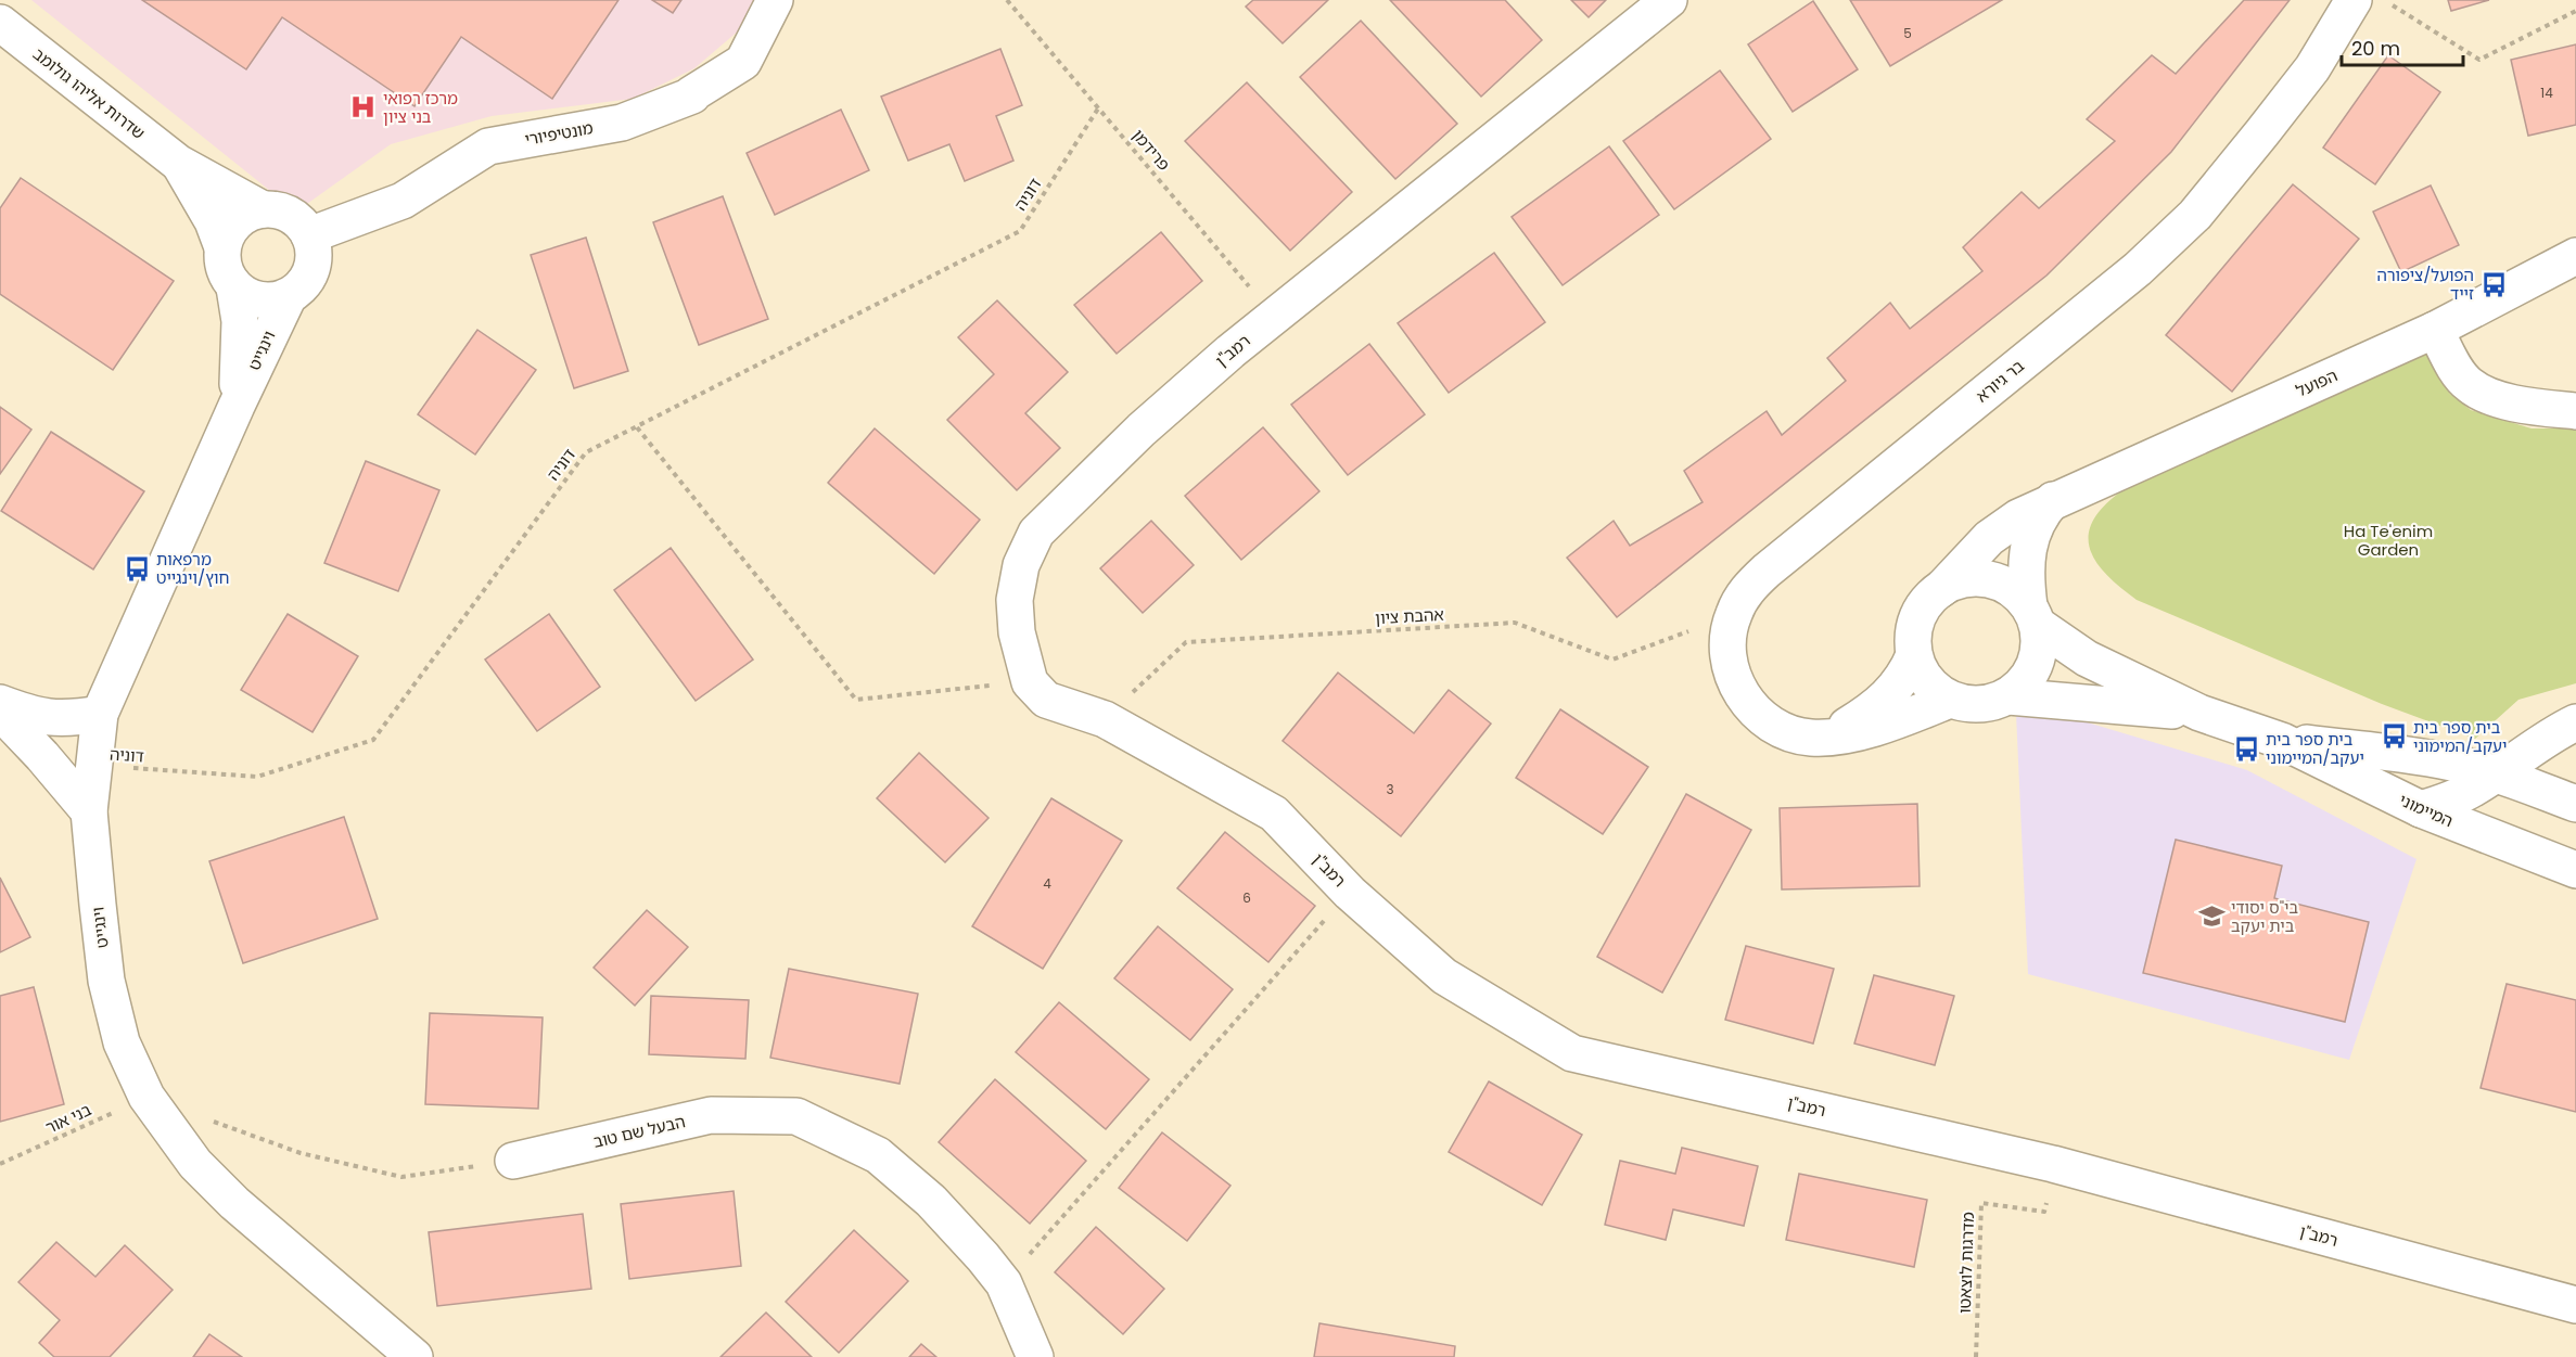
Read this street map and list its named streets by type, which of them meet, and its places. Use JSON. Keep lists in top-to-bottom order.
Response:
{
  "streets": {
    "street": [
      "שדרות אליהו גולומב",
      "מונטיפיורי",
      "וינגייט",
      "רמב\"ן",
      "בר גיורא",
      "הפועל",
      "המיימוני",
      "הבעל שם טוב"
    ],
    "path": [
      "פרידמן",
      "דוניה",
      "אהבת ציון",
      "בני אור",
      "מדרגות לוצאטו"
    ]
  },
  "crossings": [
    ["שדרות אליהו גולומב", "מונטיפיורי"],
    ["שדרות אליהו גולומב", "וינגייט"],
    ["מונטיפיורי", "וינגייט"],
    ["פרידמן", "דוניה"],
    ["פרידמן", "רמב\"ן"],
    ["דוניה", "וינגייט"],
    ["וינגייט", "בני אור"],
    ["רמב\"ן", "אהבת ציון"],
    ["רמב\"ן", "מדרגות לוצאטו"],
    ["בר גיורא", "הפועל"],
    ["בר גיורא", "אהבת ציון"],
    ["בר גיורא", "המיימוני"],
    ["הפועל", "המיימוני"]
  ],
  "parks": ["Ha Te'enim Garden"],
  "places": {
    "hospital": ["מרכז רפואי בני ציון"],
    "bus stop": [
      "הפועל/ציפורה זייד",
      "מרפאות חוץ/וינגייט",
      "בית ספר בית יעקב/המימוני",
      "בית ספר בית יעקב/המיימוני"
    ],
    "school or university": ["בי\"ס יסודי בית יעקב"]
  },
  "house_numbers": [
    "5",
    "14",
    "3",
    "4",
    "6"
  ],
  "scale_bar": "20 m"
}
